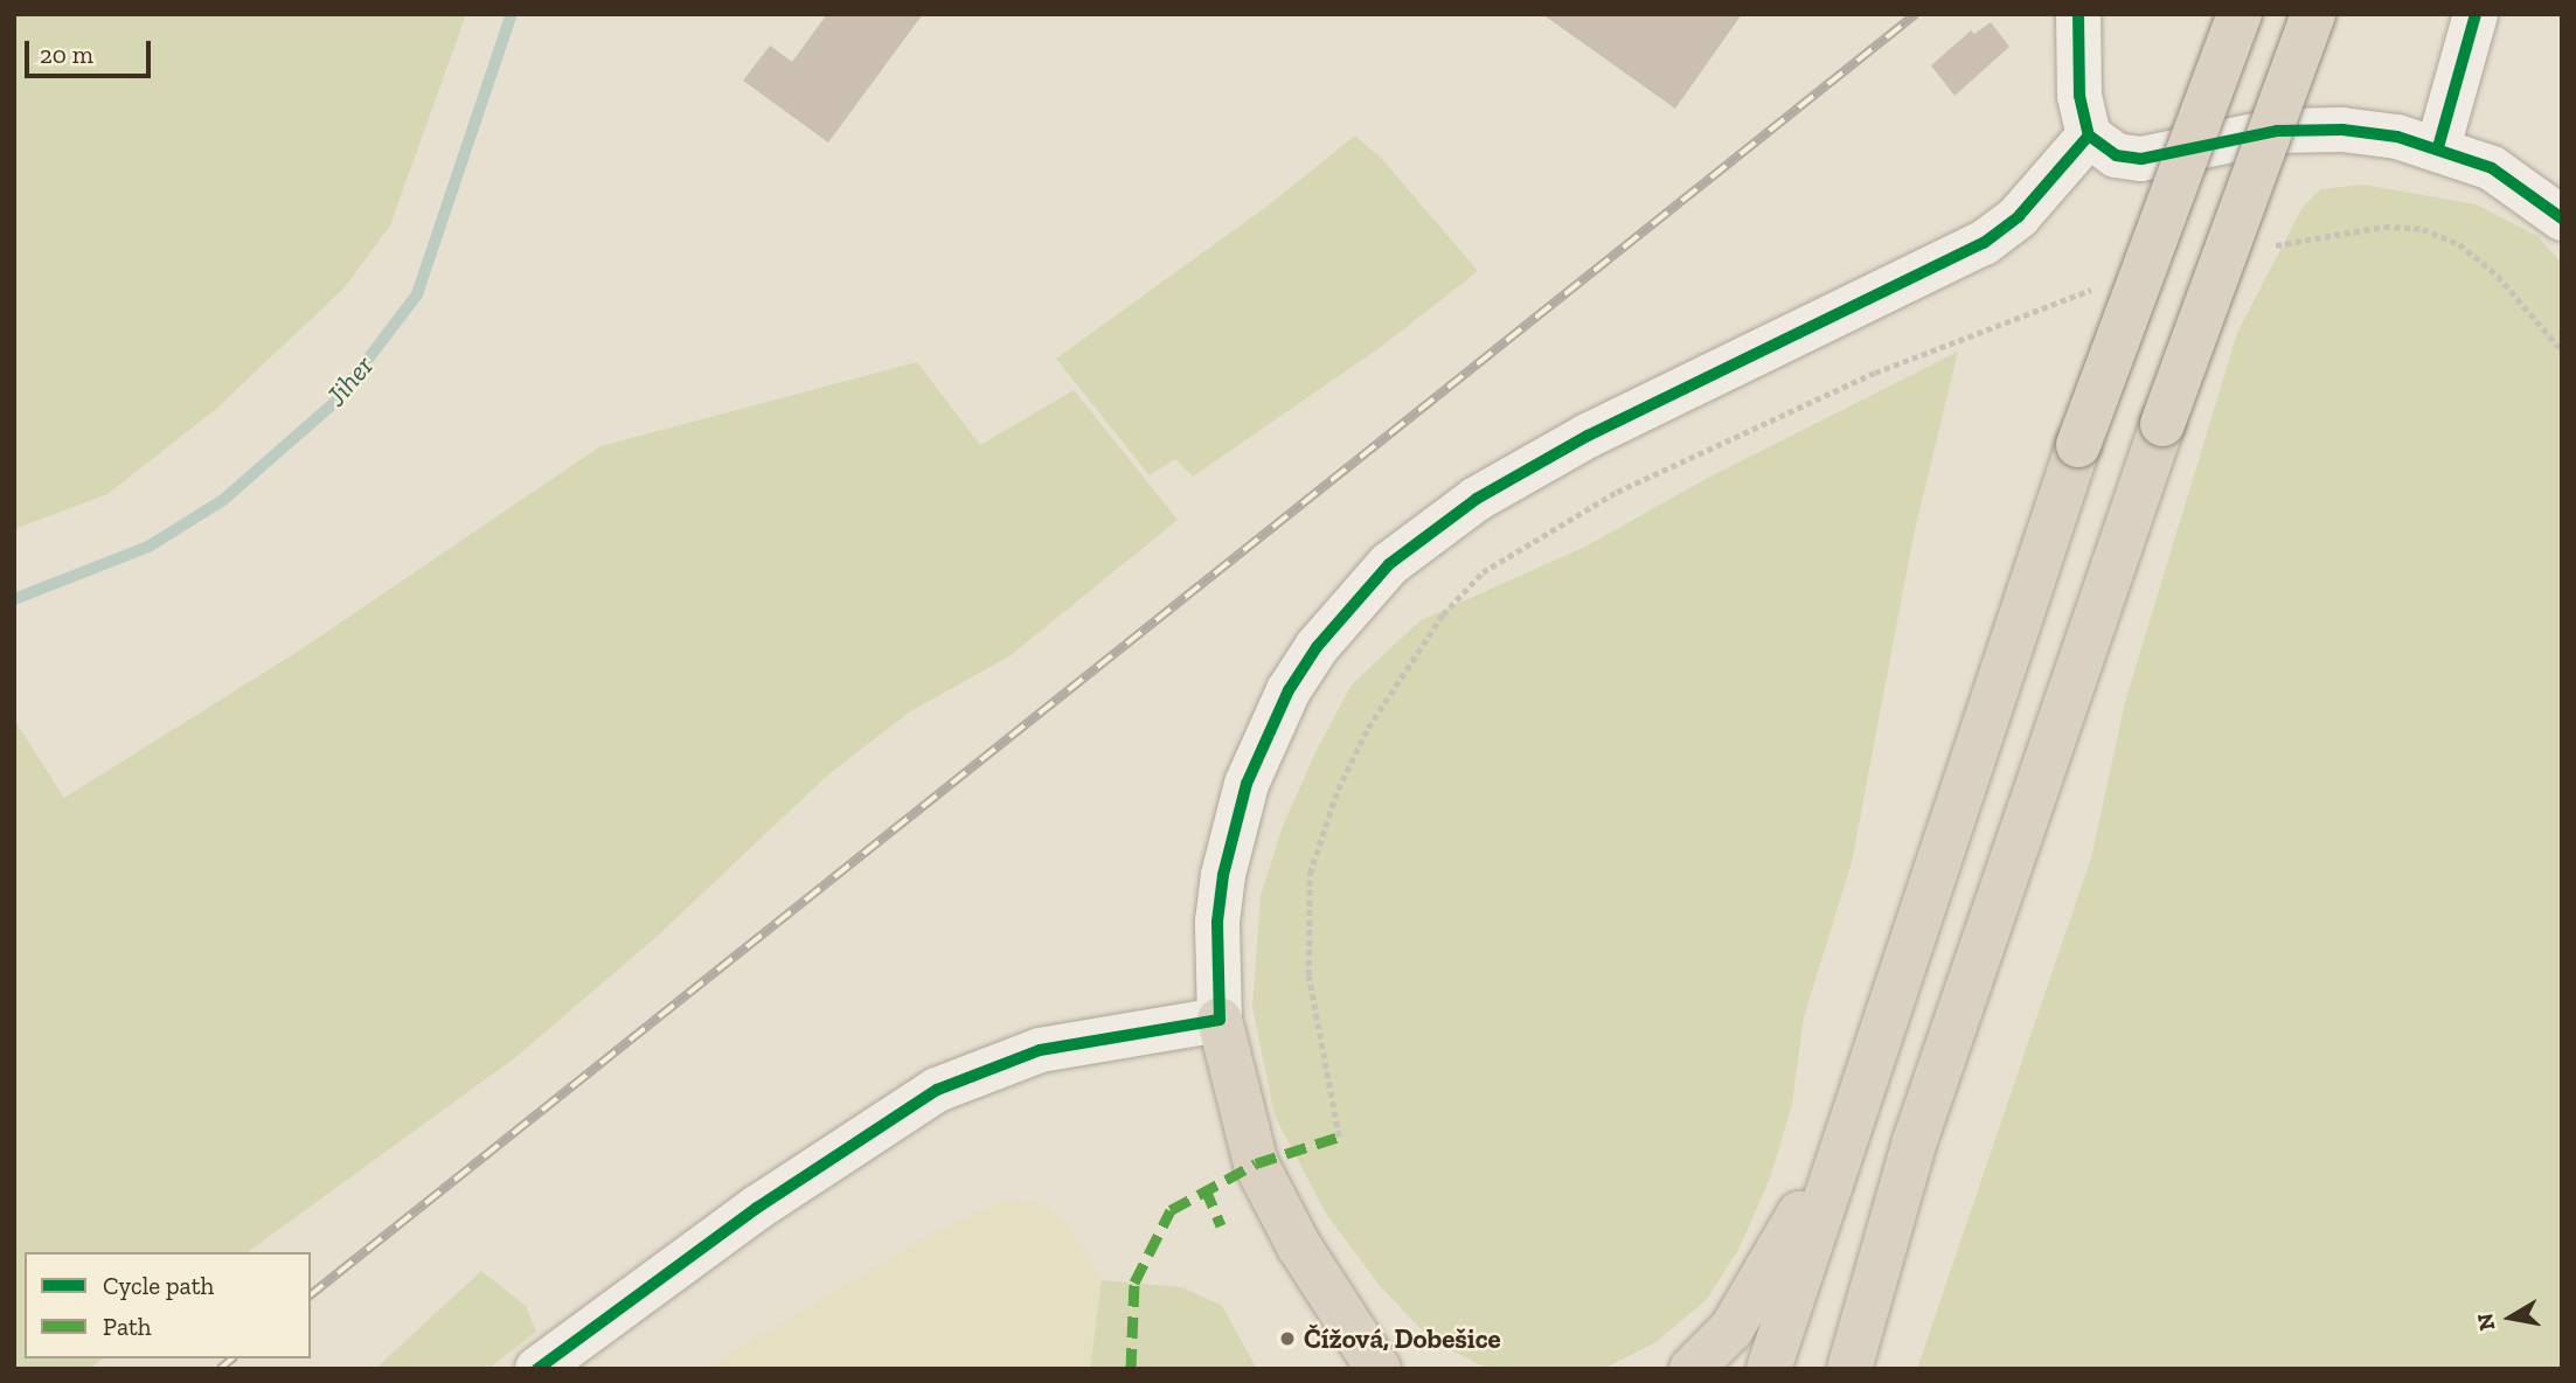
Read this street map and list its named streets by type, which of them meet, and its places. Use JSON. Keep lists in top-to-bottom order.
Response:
{
  "water": ["Jiher"],
  "places": ["Čížová, Dobešice"],
  "legend": ["Cycle path", "Path"],
  "scale_bar": "20 m",
  "north": "left"
}
